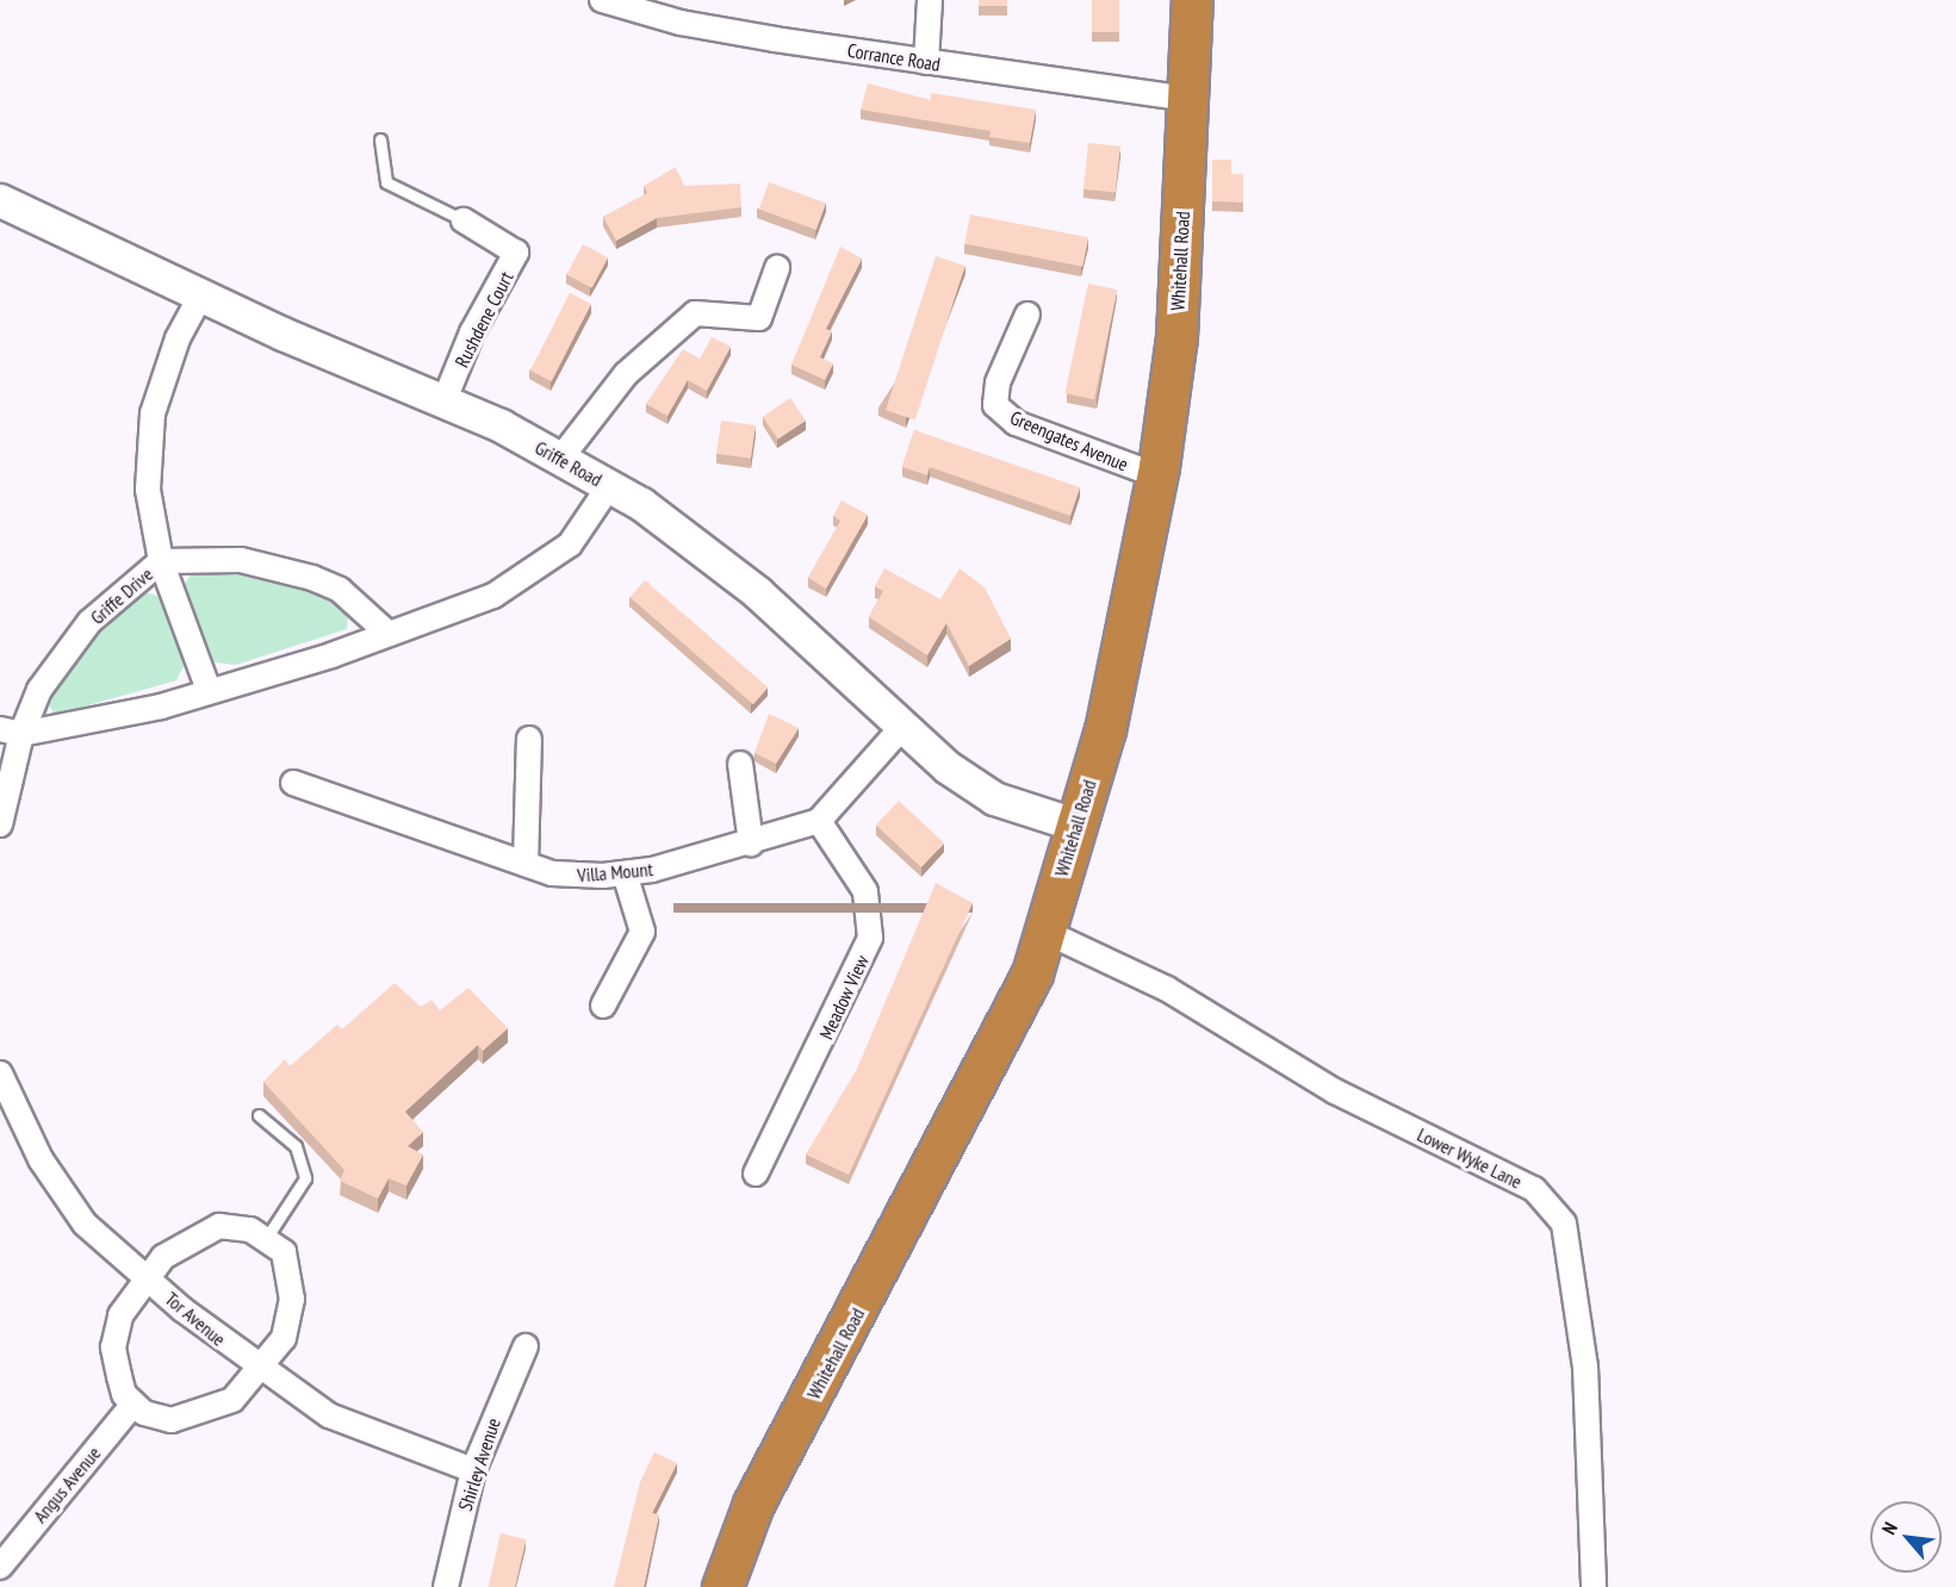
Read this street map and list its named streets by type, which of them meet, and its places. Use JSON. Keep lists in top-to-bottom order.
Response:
{
  "streets": {
    "highway": ["Whitehall Road"],
    "street": [
      "Corrance Road",
      "Rushdene Court",
      "Greengates Avenue",
      "Griffe Road",
      "Griffe Drive",
      "Villa Mount",
      "Meadow View",
      "Lower Wyke Lane",
      "Tor Avenue",
      "Shirley Avenue",
      "Angus Avenue"
    ]
  },
  "crossings": [
    ["Corrance Road", "Whitehall Road"],
    ["Whitehall Road", "Greengates Avenue"],
    ["Whitehall Road", "Griffe Road"],
    ["Whitehall Road", "Lower Wyke Lane"],
    ["Rushdene Court", "Griffe Road"],
    ["Griffe Road", "Villa Mount"],
    ["Villa Mount", "Meadow View"],
    ["Tor Avenue", "Shirley Avenue"]
  ],
  "north": "top left"
}
